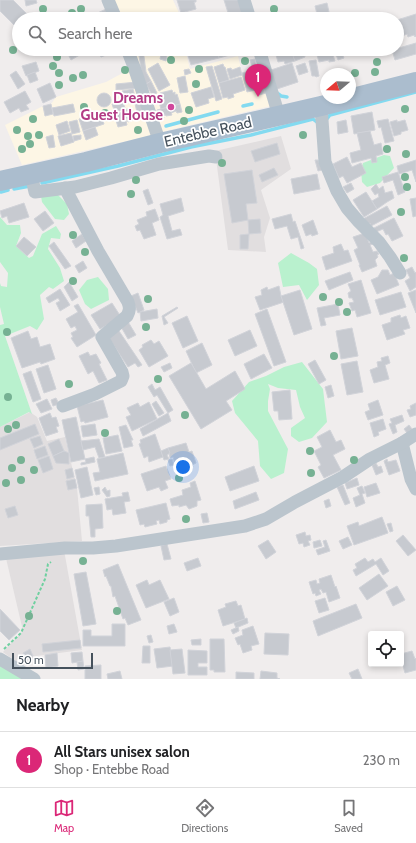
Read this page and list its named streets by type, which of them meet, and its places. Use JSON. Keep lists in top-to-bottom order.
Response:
{
  "streets": {
    "main road": ["Entebbe Road"]
  },
  "places": ["Dreams Guest House"],
  "scale_bar": "50 m",
  "north": "left",
  "page": {
    "search": "Search here",
    "pins": "1",
    "scale": "50 m",
    "heading": "Nearby",
    "list": [
      {
        "mark": "1",
        "name": "All Stars unisex salon",
        "note": "Shop · Entebbe Road",
        "value": "230 m"
      }
    ],
    "nav": ["Map", "Directions", "Saved"]
  }
}
